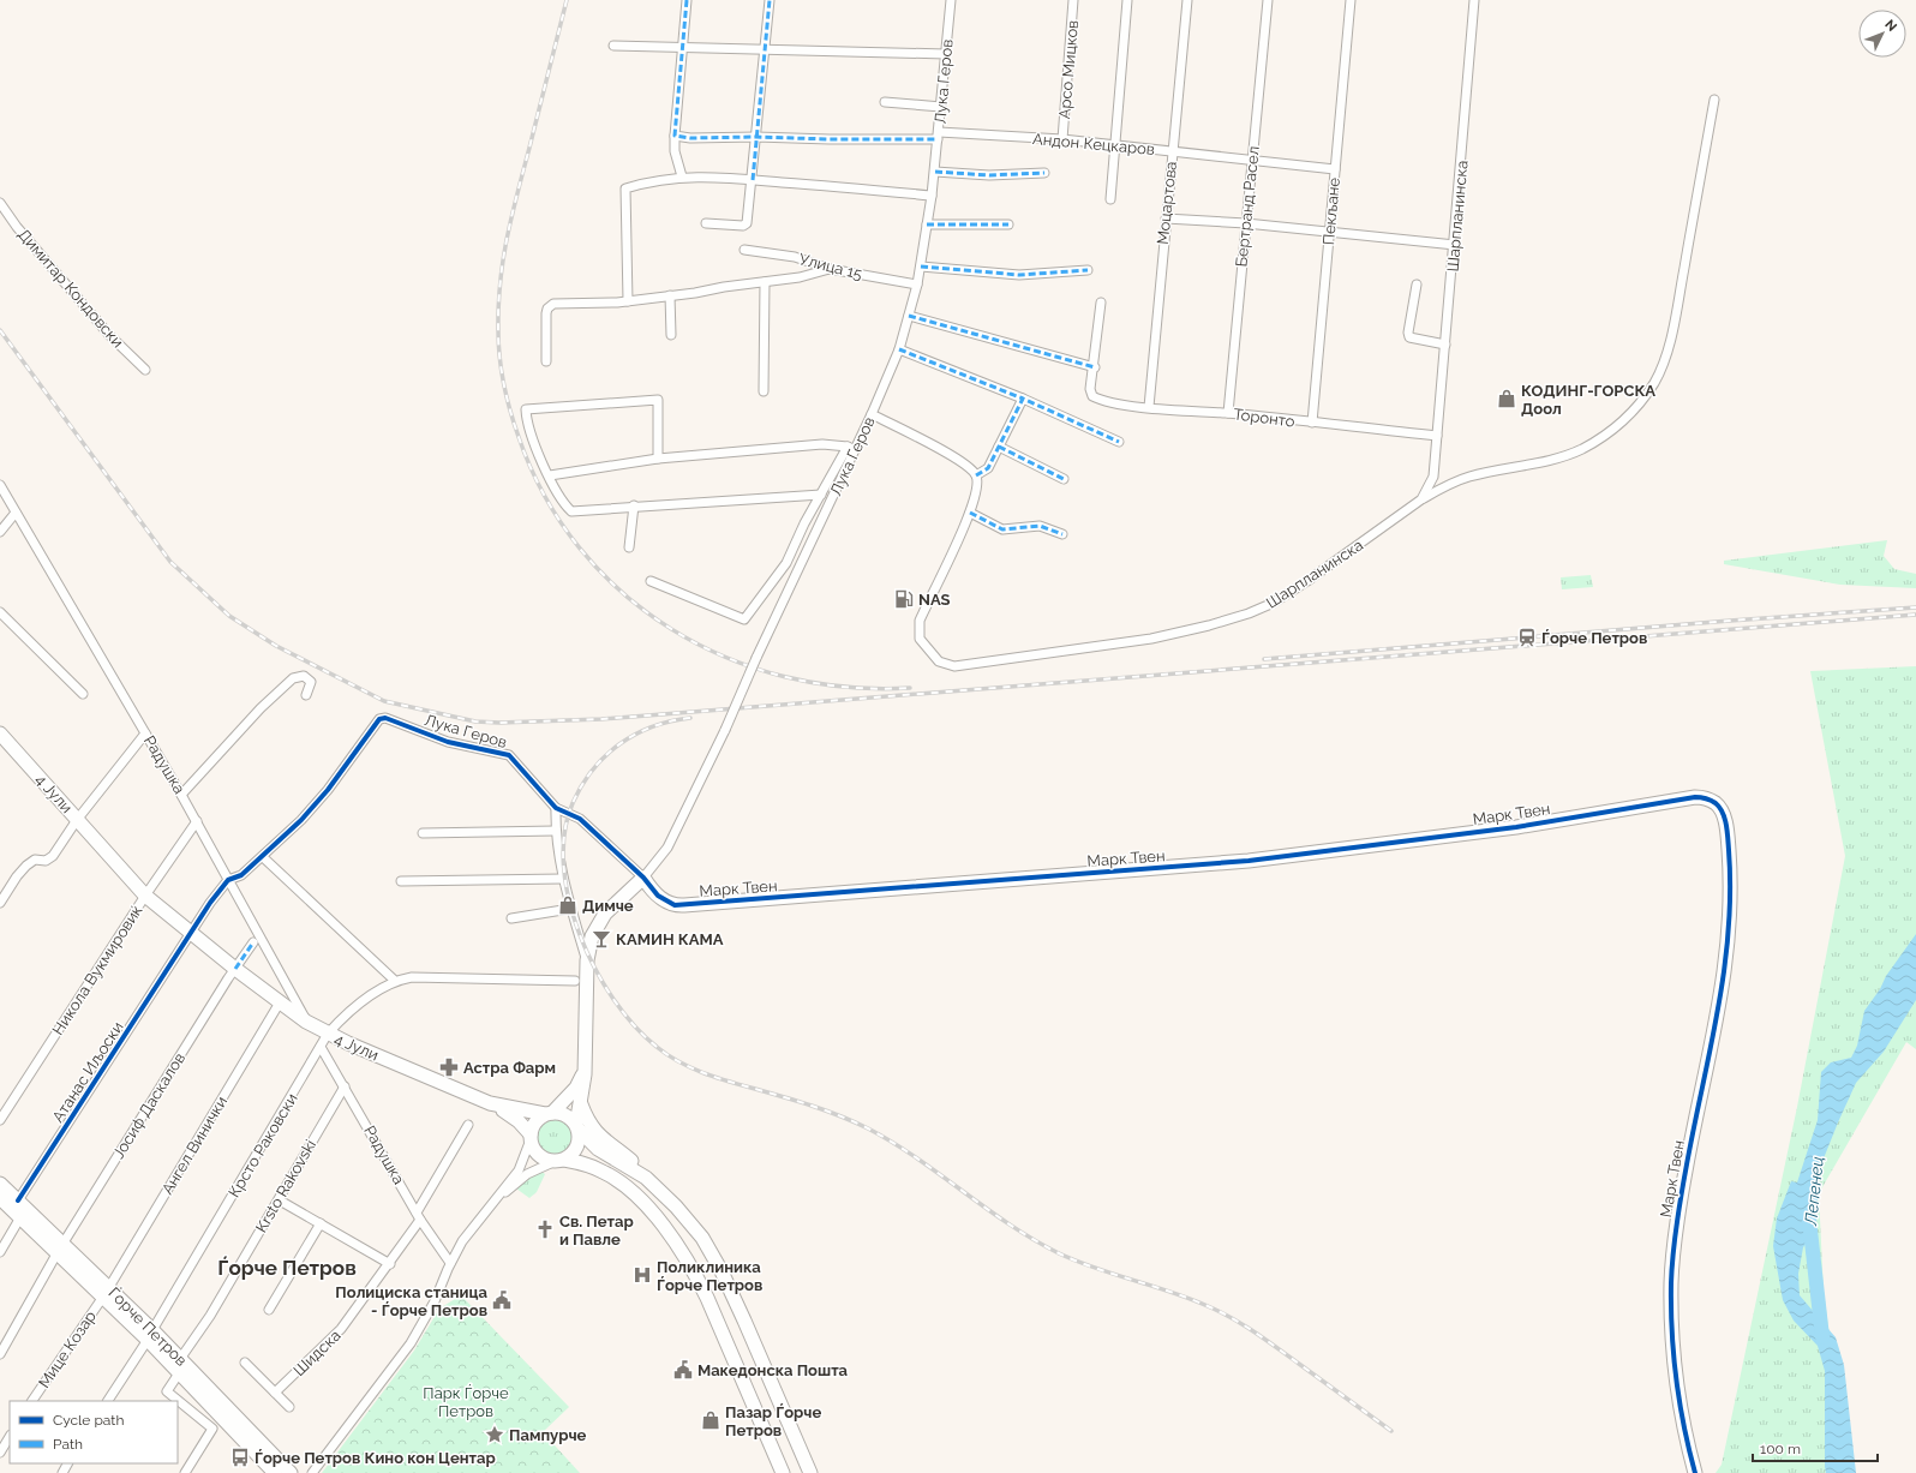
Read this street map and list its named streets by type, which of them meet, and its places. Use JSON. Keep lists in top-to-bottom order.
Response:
{
  "streets": {
    "street": [
      "Арсо Мицков",
      "Лука Геров",
      "Андон Кецкаров",
      "Моцартова",
      "Бертранд Расел",
      "Пекљане",
      "Шарпланинска",
      "Улица 15",
      "Димитар Кондовски",
      "Торонто",
      "Радушка",
      "4 Јули",
      "Марк Твен",
      "Никола Вукмировиќ",
      "Aтанас Иљоски",
      "Јосиф Даскалов",
      "Ангел Винички",
      "Крсто Раковски",
      "Krsto Rakovski",
      "Ѓорче Петров",
      "Мице Козар",
      "Шидска"
    ]
  },
  "crossings": [
    ["Арсо Мицков", "Андон Кецкаров"],
    ["Лука Геров", "Андон Кецкаров"],
    ["Лука Геров", "Улица 15"],
    ["Лука Геров", "4 Јули"],
    ["Лука Геров", "Марк Твен"],
    ["Андон Кецкаров", "Моцартова"],
    ["Андон Кецкаров", "Бертранд Расел"],
    ["Андон Кецкаров", "Пекљане"],
    ["Моцартова", "Торонто"],
    ["Бертранд Расел", "Торонто"],
    ["Пекљане", "Торонто"],
    ["Шарпланинска", "Торонто"],
    ["Радушка", "4 Јули"],
    ["Радушка", "Никола Вукмировиќ"],
    ["Радушка", "Крсто Раковски"],
    ["Радушка", "Krsto Rakovski"],
    ["Радушка", "Шидска"],
    ["4 Јули", "Никола Вукмировиќ"],
    ["4 Јули", "Aтанас Иљоски"],
    ["4 Јули", "Јосиф Даскалов"],
    ["4 Јули", "Ангел Винички"],
    ["4 Јули", "Крсто Раковски"],
    ["Aтанас Иљоски", "Ѓорче Петров"],
    ["Јосиф Даскалов", "Ѓорче Петров"],
    ["Ангел Винички", "Ѓорче Петров"],
    ["Ангел Винички", "Мице Козар"],
    ["Крсто Раковски", "Ѓорче Петров"],
    ["Krsto Rakovski", "Ѓорче Петров"],
    ["Ѓорче Петров", "Мице Козар"]
  ],
  "districts": ["Ѓорче Петров"],
  "water": ["Лепенец"],
  "parks": ["Парк Ѓорче Петров"],
  "places": {
    "shop": ["КОДИНГ-ГОРСКА Доол", "Димче", "Пазар Ѓорче Петров"],
    "fuel station": ["NAS"],
    "station": ["Ѓорче Петров"],
    "bar": ["КАМИН КАМА"],
    "pharmacy": ["Астра Фарм"],
    "church": ["Св. Петар и Павле"],
    "hospital": ["Поликлиника Ѓорче Петров"],
    "public building": ["Полициска станица - Ѓорче Петров", "Македонска Пошта"],
    "place": ["Пампурче"],
    "bus stop": ["Ѓорче Петров Кино кон Центар"]
  },
  "legend": ["Cycle path", "Path"],
  "scale_bar": "100 m",
  "north": "top right"
}
